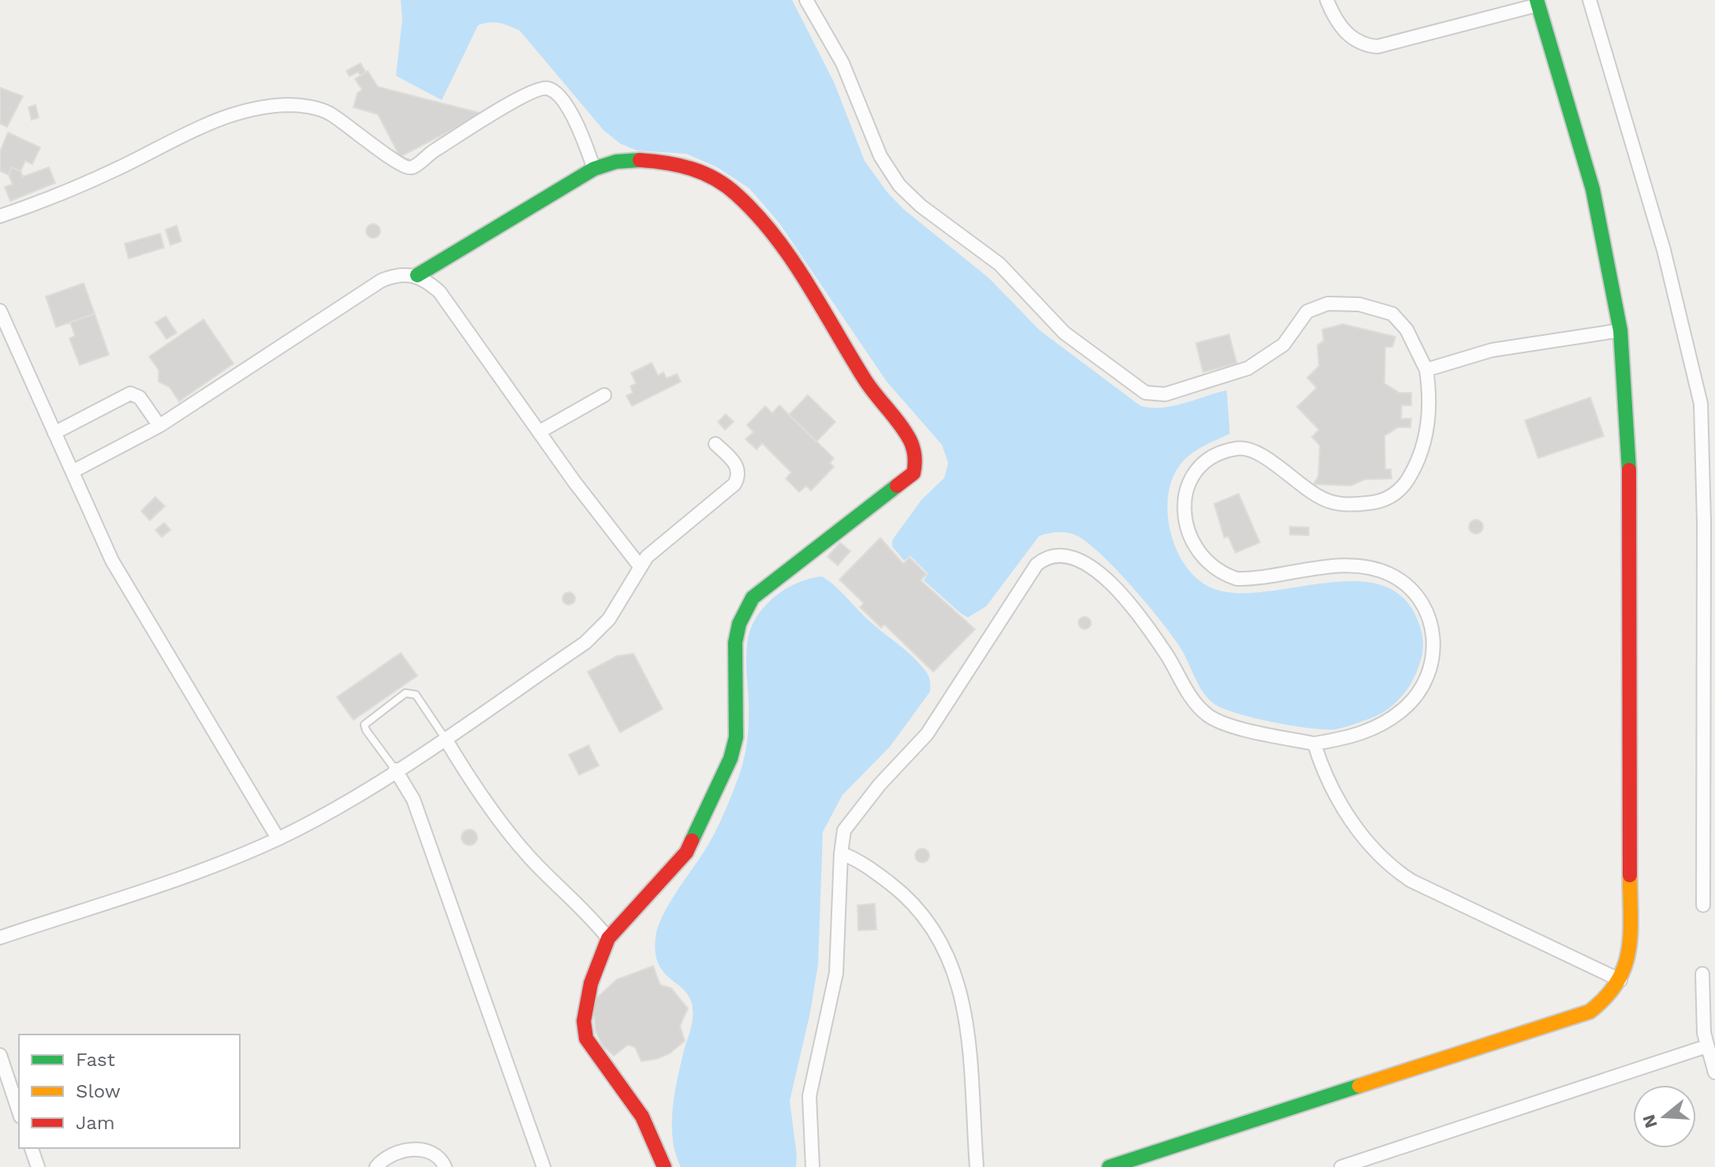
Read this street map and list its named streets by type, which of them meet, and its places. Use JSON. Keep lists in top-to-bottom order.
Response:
{
  "legend": ["Fast", "Slow", "Jam"],
  "north": "left"
}
